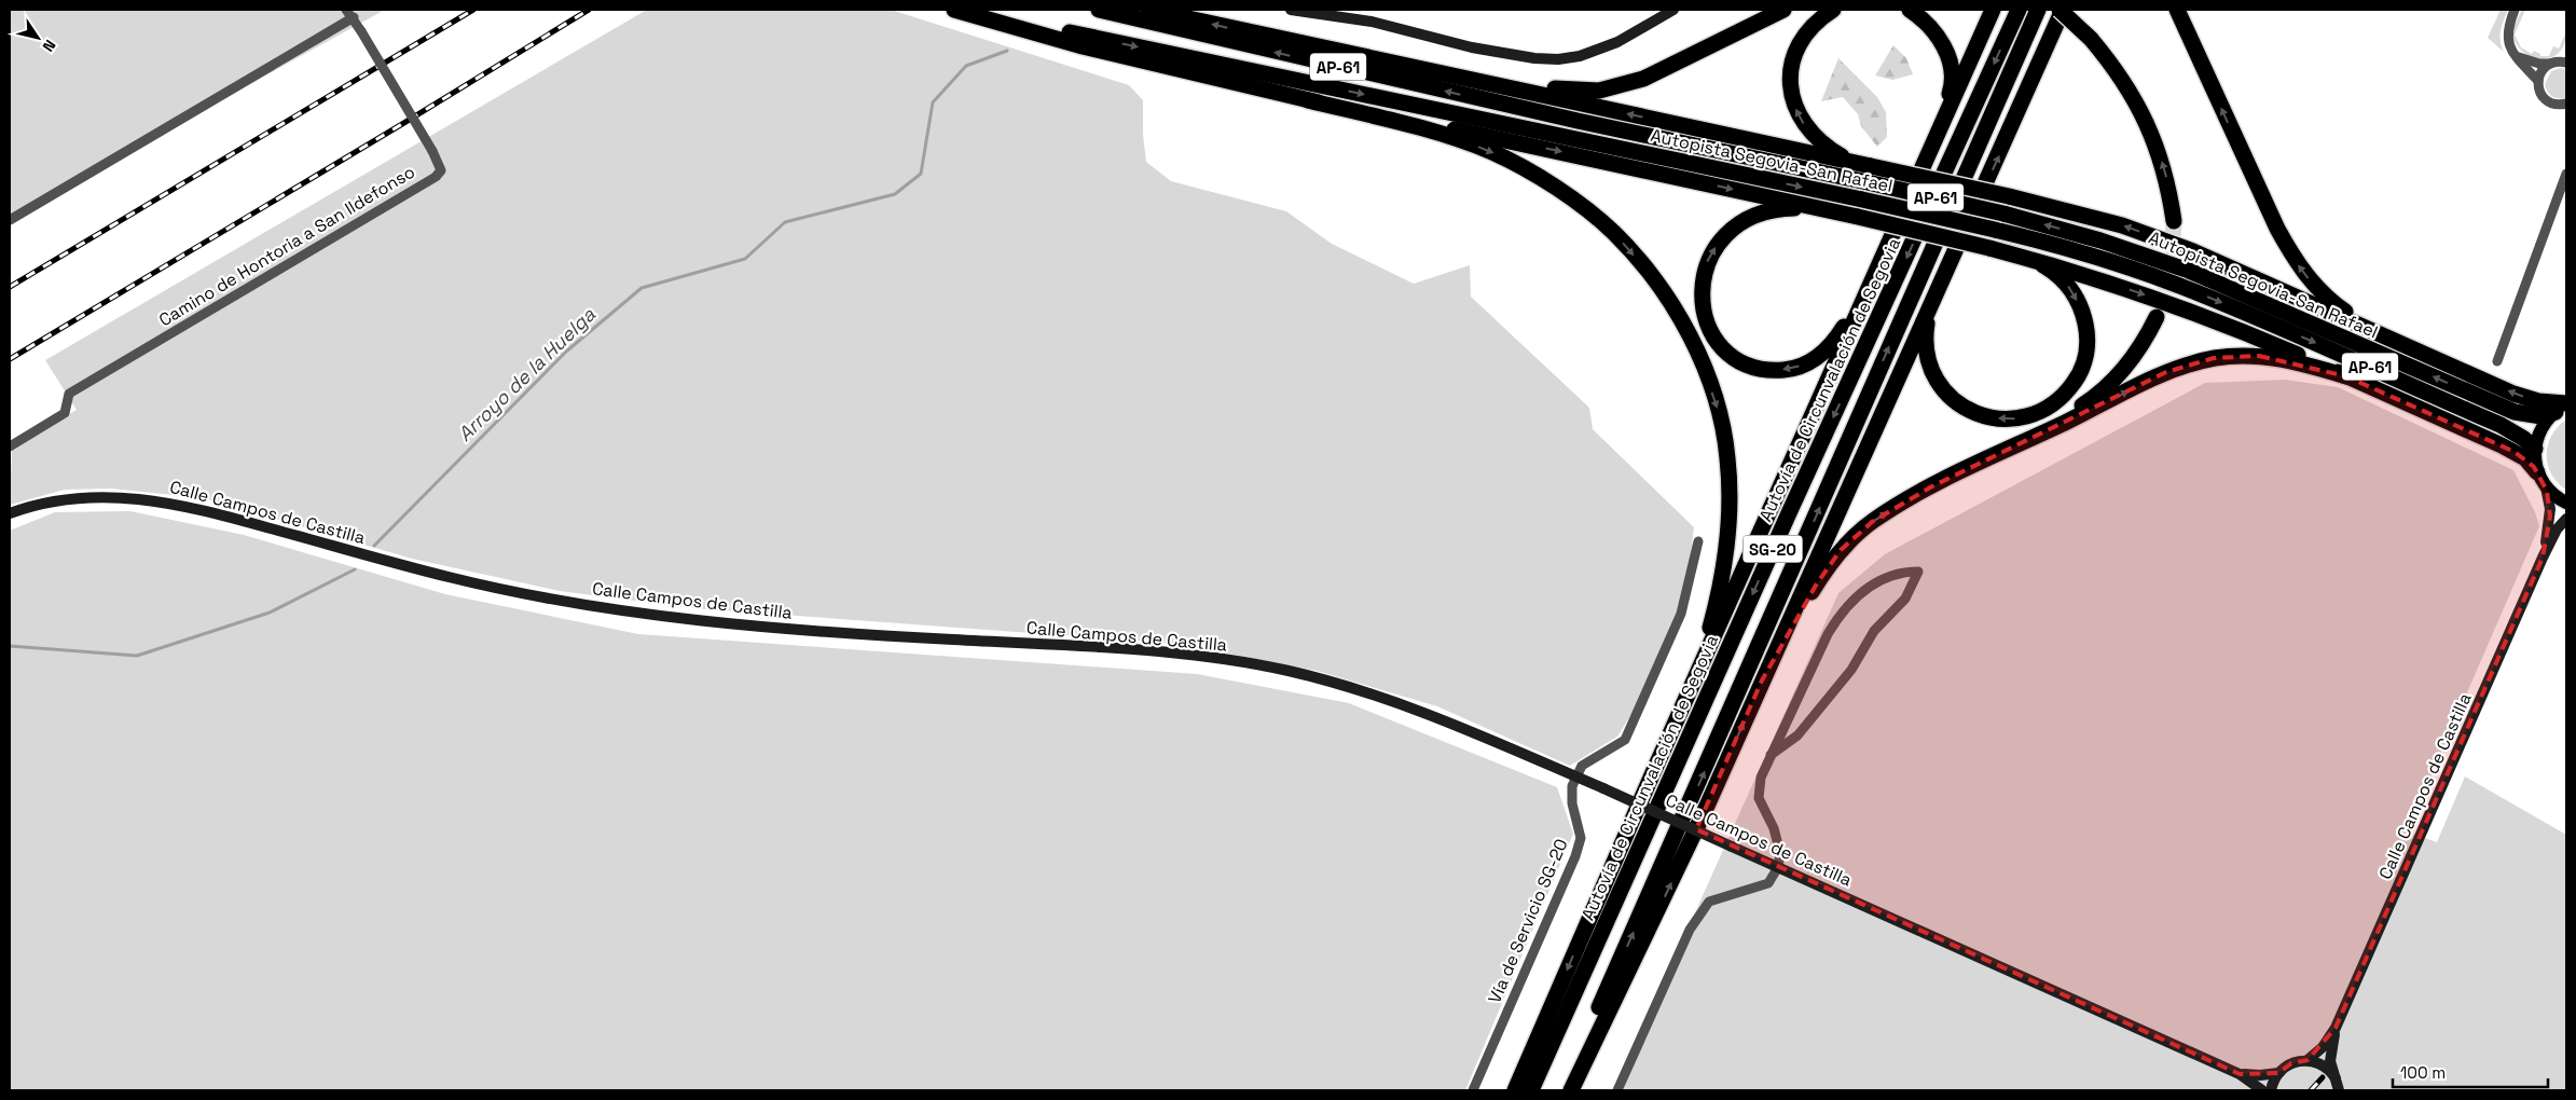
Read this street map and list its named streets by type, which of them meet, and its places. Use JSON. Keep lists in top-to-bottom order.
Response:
{
  "streets": {
    "highway": [
      "AP-61",
      "Autopista Segovia-San Rafael",
      "Autovía de Circunvalación de Segovia",
      "SG-20"
    ],
    "main road": ["Calle Campos de Castilla"],
    "street": ["Camino de Hontoria a San Ildefonso", "Vía de Servicio SG-20"]
  },
  "crossings": [
    ["Calle Campos de Castilla", "Vía de Servicio SG-20"]
  ],
  "water": ["Arroyo de la Huelga"],
  "scale_bar": "100 m",
  "north": "bottom right"
}
